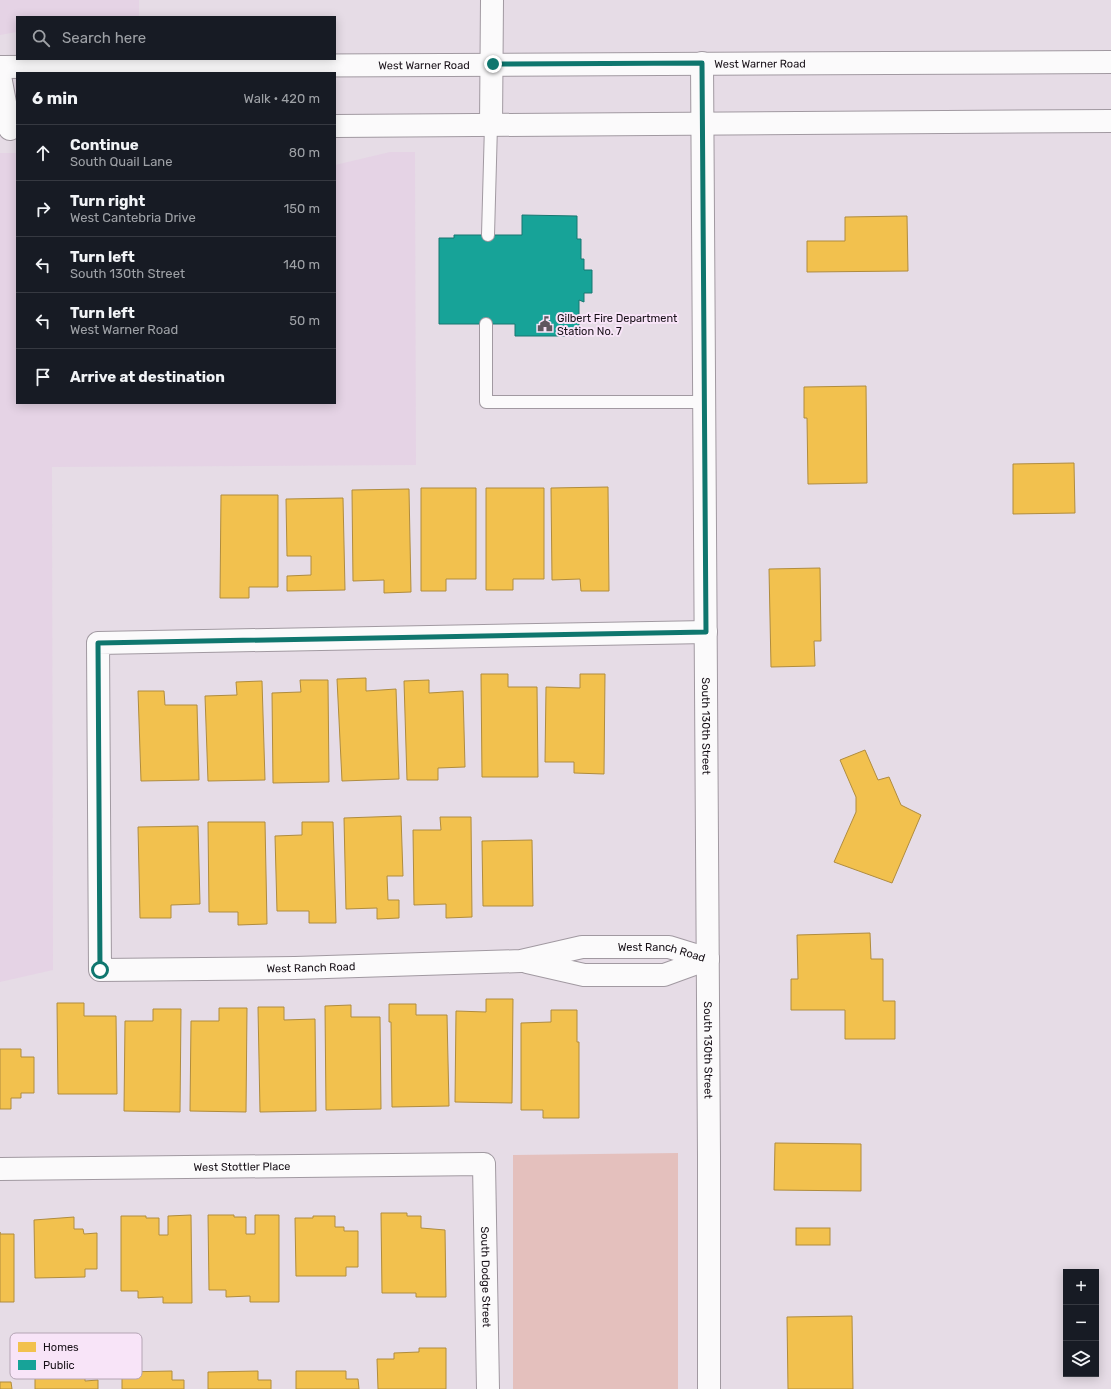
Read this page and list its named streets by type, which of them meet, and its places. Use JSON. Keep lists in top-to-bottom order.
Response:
{
  "streets": {
    "street": [
      "West Warner Road",
      "South 130th Street",
      "West Ranch Road",
      "West Stottler Place",
      "South Dodge Street"
    ]
  },
  "crossings": [
    ["West Warner Road", "South 130th Street"],
    ["South 130th Street", "West Ranch Road"],
    ["West Stottler Place", "South Dodge Street"]
  ],
  "places": {
    "public building": ["Gilbert Fire Department Station No. 7"]
  },
  "legend": ["Homes", "Public"],
  "page": {
    "search": "Search here",
    "heading": ["6 min", "Walk · 420 m"],
    "list": [
      ["Continue", "South Quail Lane", "80 m"],
      ["Turn right", "West Cantebria Drive", "150 m"],
      ["Turn left", "South 130th Street", "140 m"],
      ["Turn left", "West Warner Road", "50 m"],
      "Arrive at destination"
    ],
    "map_buttons": ["+", "−"]
  }
}
